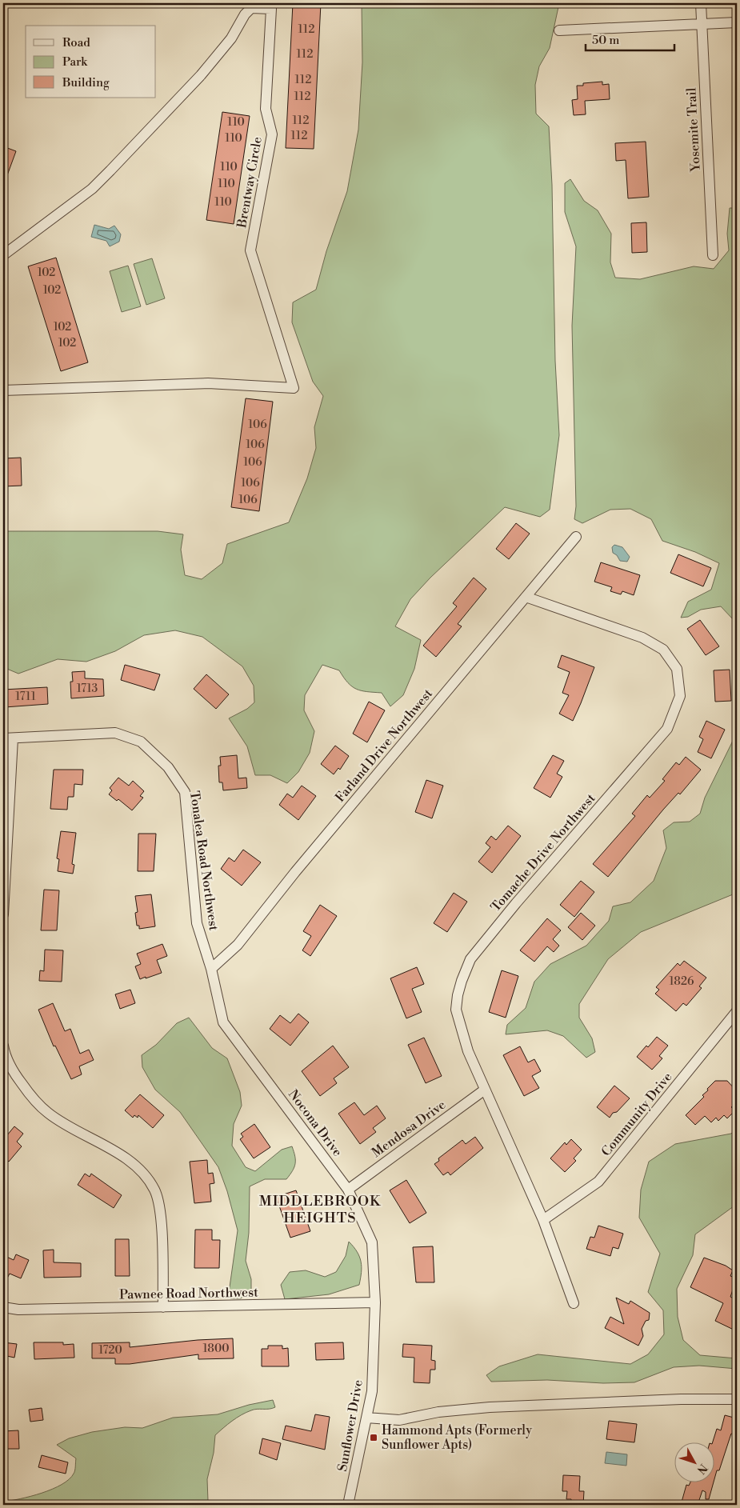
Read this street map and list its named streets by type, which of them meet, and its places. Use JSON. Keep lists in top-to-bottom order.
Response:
{
  "streets": {
    "street": [
      "Yosemite Trail",
      "Brentway Circle",
      "Farland Drive Northwest",
      "Tomache Drive Northwest",
      "Tonalea Road Northwest",
      "Community Drive",
      "Nocona Drive",
      "Mendosa Drive",
      "Pawnee Road Northwest",
      "Sunflower Drive"
    ]
  },
  "crossings": [
    ["Farland Drive Northwest", "Tomache Drive Northwest"],
    ["Farland Drive Northwest", "Tonalea Road Northwest"],
    ["Farland Drive Northwest", "Nocona Drive"],
    ["Tomache Drive Northwest", "Community Drive"],
    ["Tomache Drive Northwest", "Mendosa Drive"],
    ["Tonalea Road Northwest", "Nocona Drive"],
    ["Nocona Drive", "Mendosa Drive"],
    ["Nocona Drive", "Pawnee Road Northwest"],
    ["Nocona Drive", "Sunflower Drive"],
    ["Pawnee Road Northwest", "Sunflower Drive"]
  ],
  "districts": ["MIDDLEBROOK HEIGHTS"],
  "places": {
    "transit": ["Hammond Apts (Formerly Sunflower Apts)"]
  },
  "house_numbers": [
    "112",
    "112",
    "112",
    "112",
    "112",
    "110",
    "112",
    "110",
    "110",
    "110",
    "110",
    "102",
    "102",
    "102",
    "102",
    "106",
    "106",
    "106",
    "106",
    "106",
    "1713",
    "1711",
    "1826",
    "1800",
    "1720"
  ],
  "legend": ["Road", "Park", "Building"],
  "scale_bar": "50 m",
  "north": "bottom right"
}
